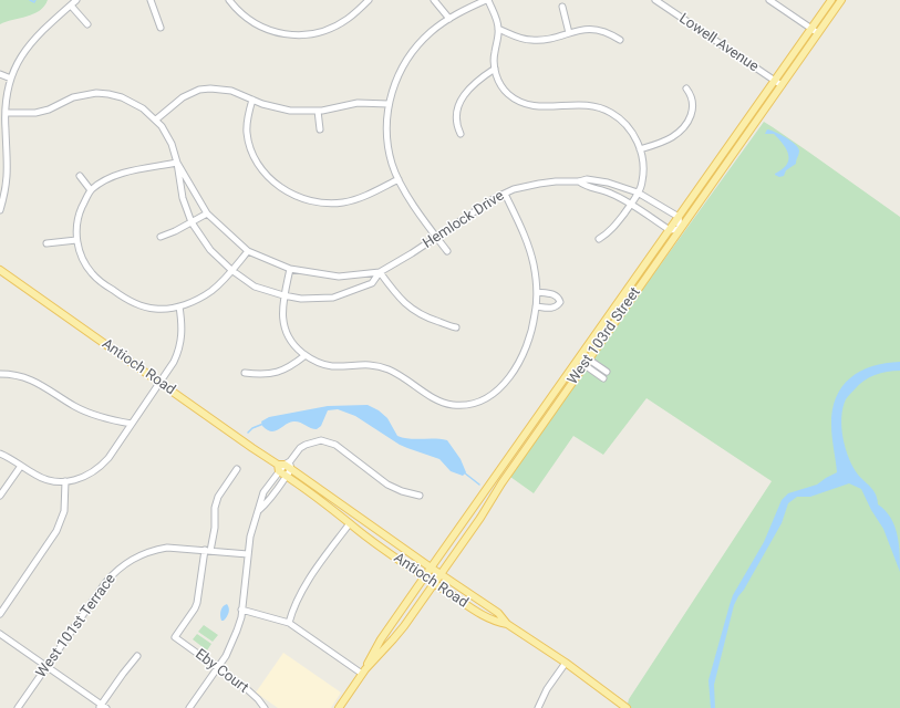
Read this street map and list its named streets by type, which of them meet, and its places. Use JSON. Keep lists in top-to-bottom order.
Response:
{
  "streets": {
    "main road": ["West 103rd Street", "Antioch Road"],
    "street": [
      "Lowell Avenue",
      "Hemlock Drive",
      "West 101st Terrace",
      "Eby Court"
    ]
  },
  "crossings": [
    ["Lowell Avenue", "West 103rd Street"],
    ["Hemlock Drive", "West 103rd Street"],
    ["West 103rd Street", "Antioch Road"],
    ["West 101st Terrace", "Eby Court"]
  ]
}
